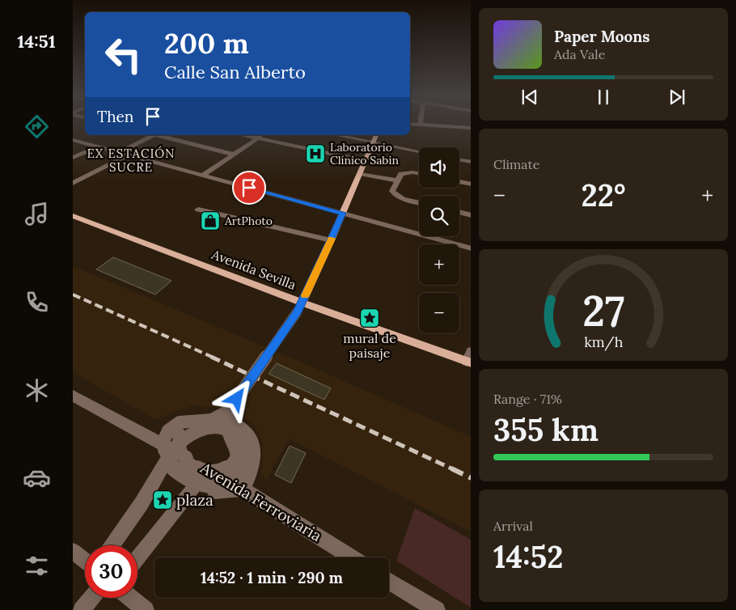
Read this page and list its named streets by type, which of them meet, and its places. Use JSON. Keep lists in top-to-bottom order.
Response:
{
  "streets": {
    "main road": ["Avenida Sevilla"],
    "street": ["Avenida Ferroviaria"]
  },
  "districts": ["EX ESTACIÓN SUCRE"],
  "places": {
    "hospital": ["Laboratorio Clínico Sabin"],
    "shop": ["ArtPhoto"],
    "place": ["mural de paisaje", "plaza"]
  },
  "page": {
    "tabs": "14:51",
    "turn": ["200 m", "Calle San Alberto"],
    "song": ["Paper Moons", "Ada Vale"],
    "then": "Then",
    "tile": [
      "Climate",
      ["Range · 71%", "355 km"],
      ["Arrival", "14:52"]
    ],
    "map_buttons": ["+", "−"],
    "heat": ["−", "22°", "+"],
    "limit": "30",
    "trip": "14:52 · 1 min · 290 m",
    "gauge": ["27", "km/h"]
  }
}
